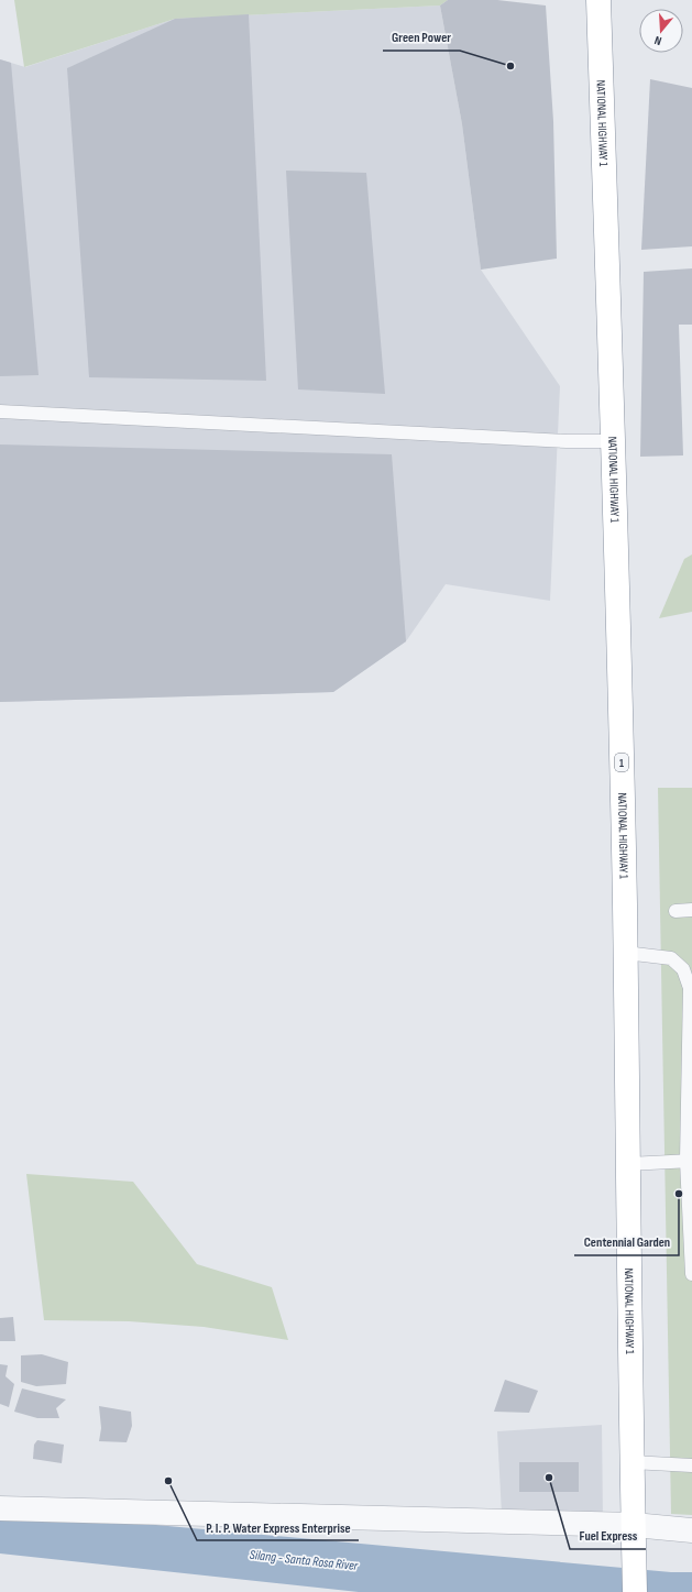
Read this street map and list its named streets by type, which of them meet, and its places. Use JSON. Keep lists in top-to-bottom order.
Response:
{
  "streets": {
    "highway": ["NATIONAL HIGHWAY 1", "1"]
  },
  "water": ["Silang - Santa Rosa River"],
  "places": [
    "Green Power",
    "Centennial Garden",
    "Fuel Express",
    "P. I. P. Water Express Enterprise"
  ],
  "north": "bottom"
}
